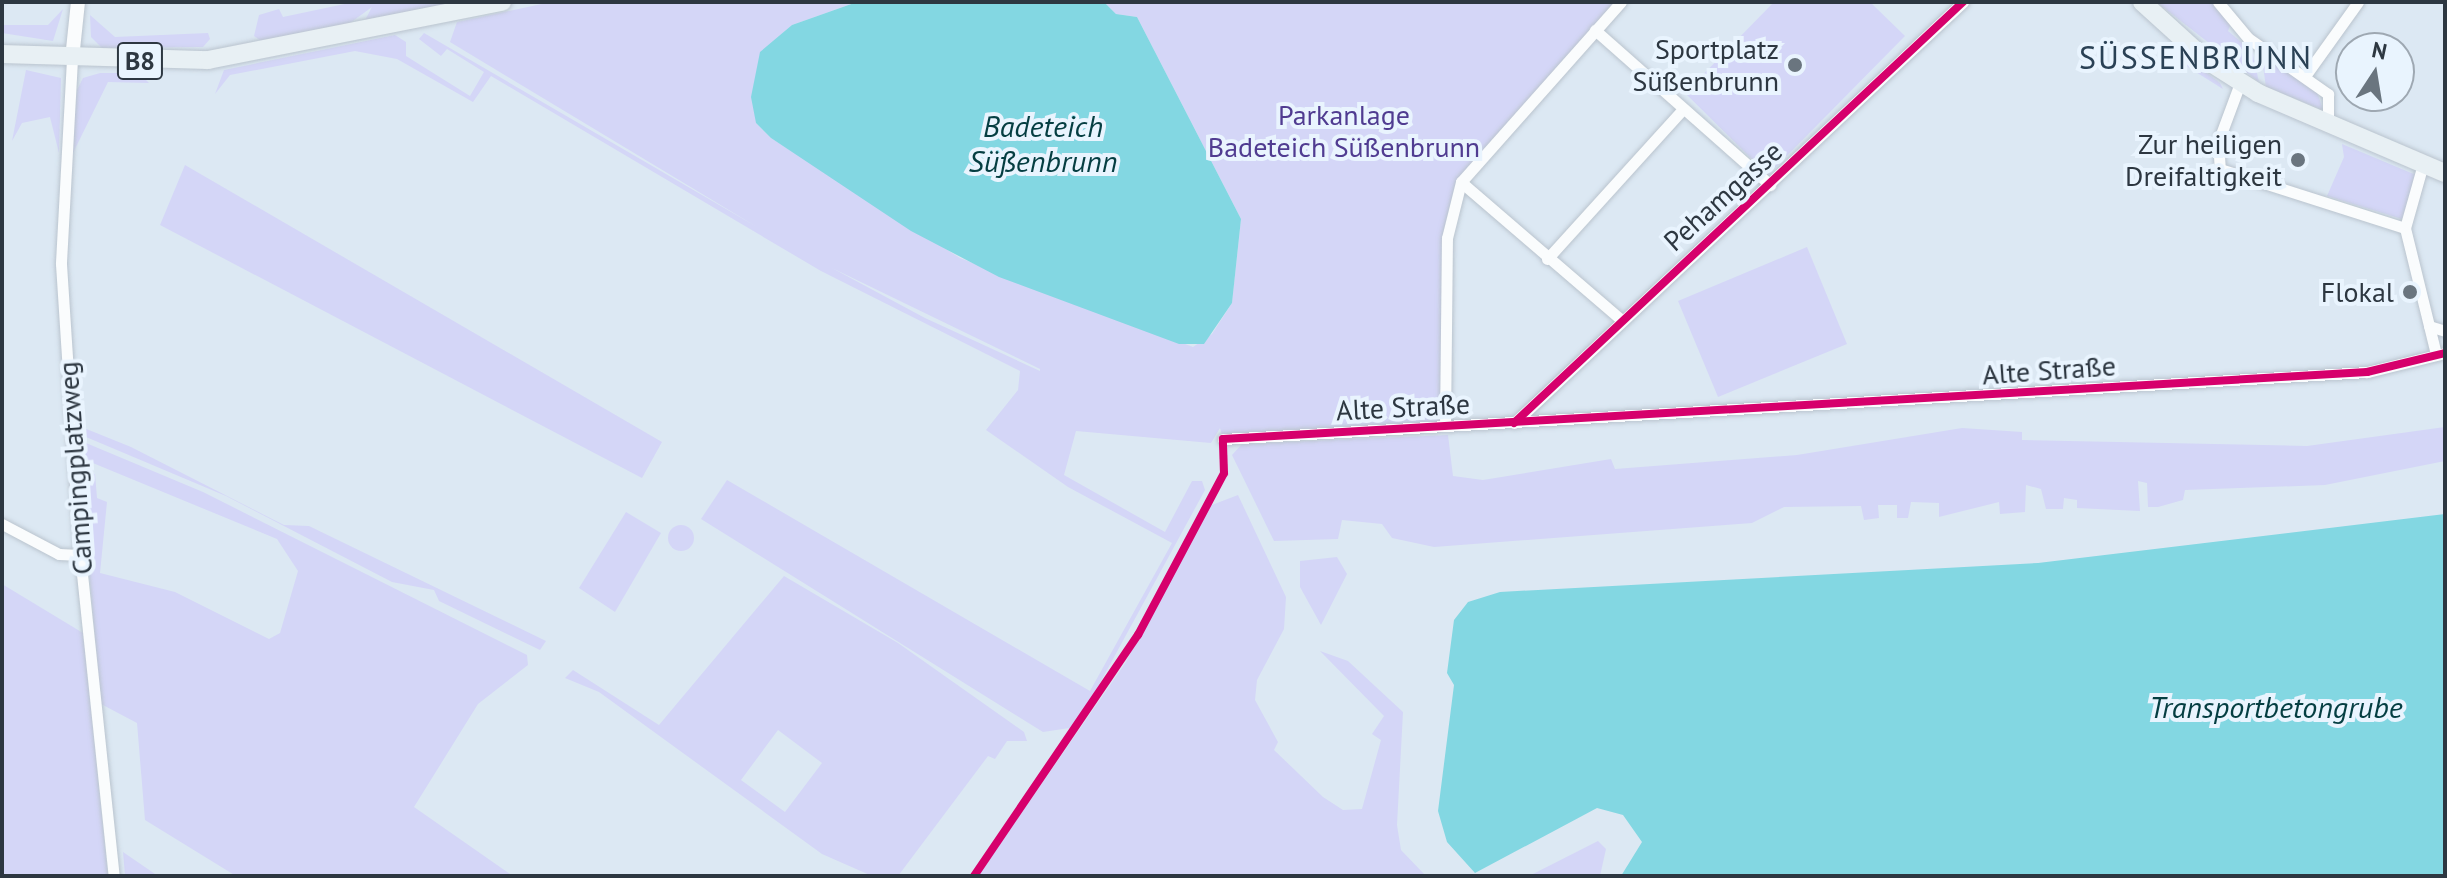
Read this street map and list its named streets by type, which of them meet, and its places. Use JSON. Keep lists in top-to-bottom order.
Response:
{
  "streets": {
    "main road": ["B8"],
    "street": ["Pehamgasse", "Alte Straße", "Campingplatzweg"]
  },
  "crossings": [
    ["B8", "Campingplatzweg"],
    ["Pehamgasse", "Alte Straße"]
  ],
  "districts": ["SÜSSENBRUNN"],
  "water": ["Badeteich Süßenbrunn", "Transportbetongrube"],
  "parks": ["Parkanlage Badeteich Süßenbrunn"],
  "places": ["Sportplatz Süßenbrunn", "Zur heiligen Dreifaltigkeit", "Flokal"],
  "north": "top"
}
